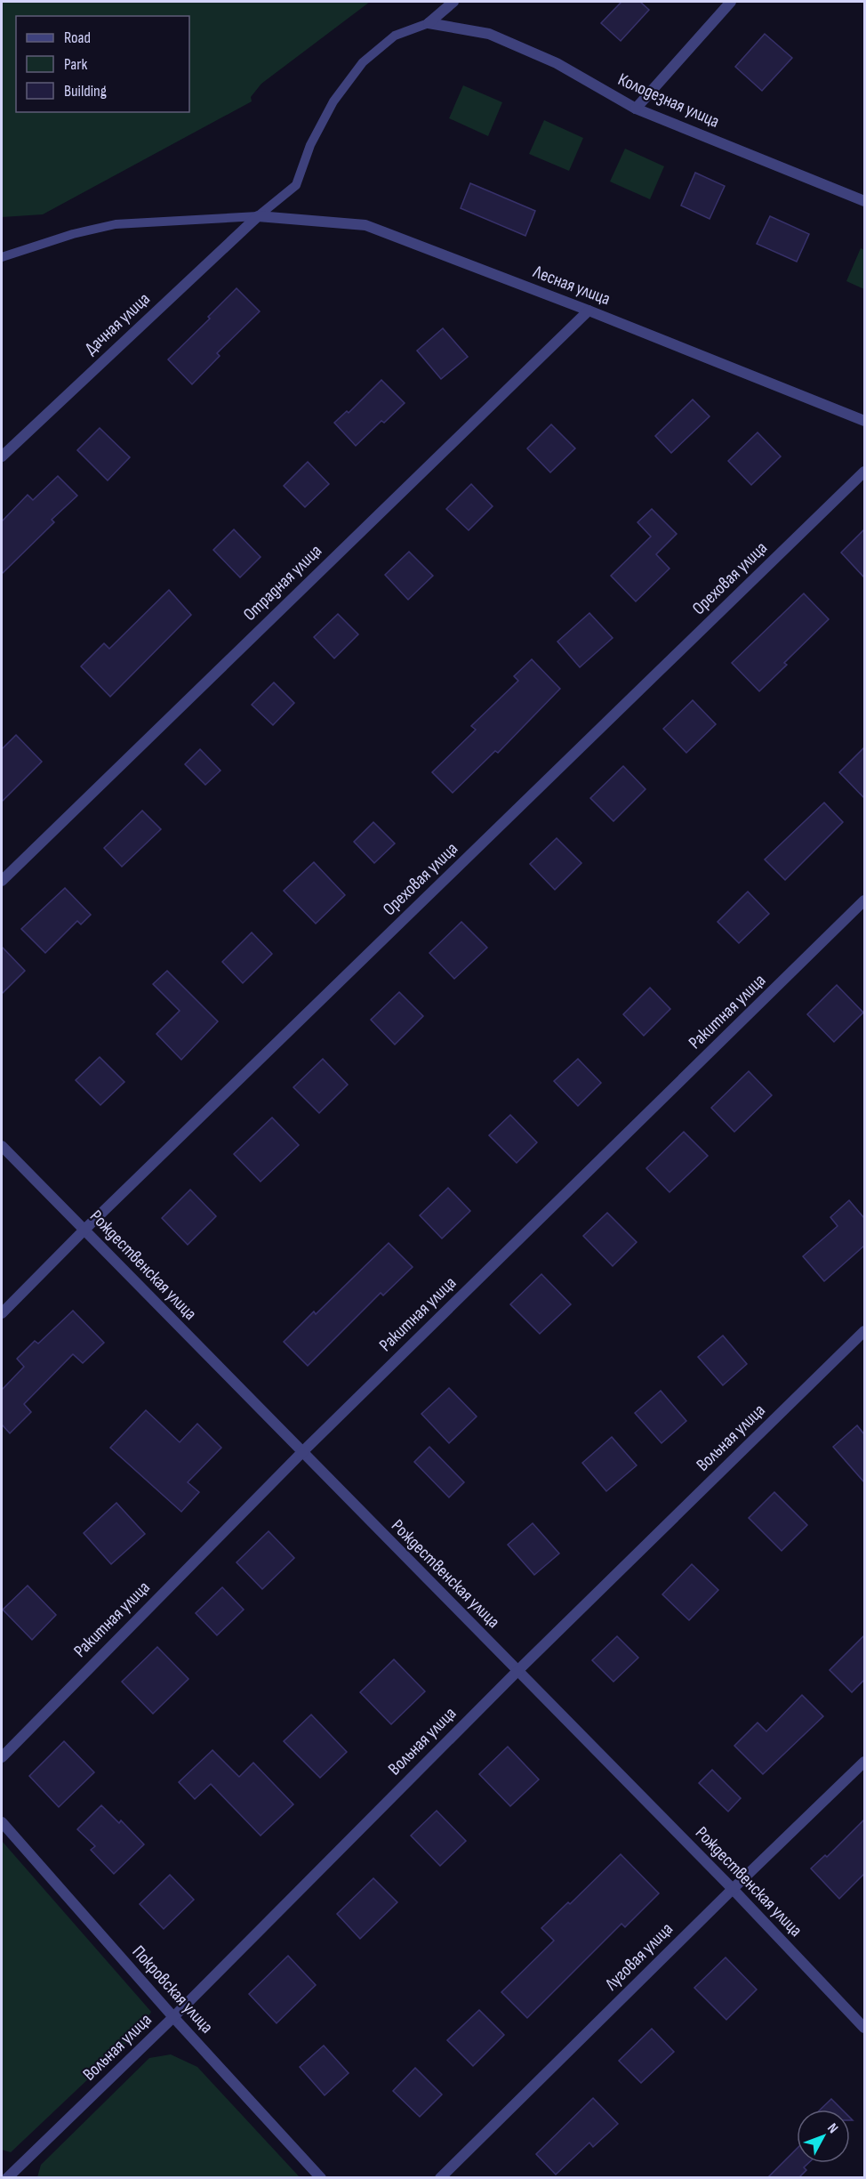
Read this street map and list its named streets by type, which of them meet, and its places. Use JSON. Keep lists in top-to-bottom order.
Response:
{
  "streets": {
    "street": [
      "Колодезная улица",
      "Лесная улица",
      "Дачная улица",
      "Ореховая улица",
      "Отрадная улица",
      "Ракитная улица",
      "Рождественская улица",
      "Вольная улица",
      "Луговая улица",
      "Покровская улица"
    ]
  },
  "crossings": [
    ["Лесная улица", "Дачная улица"],
    ["Лесная улица", "Отрадная улица"],
    ["Ореховая улица", "Рождественская улица"],
    ["Ракитная улица", "Рождественская улица"],
    ["Рождественская улица", "Вольная улица"],
    ["Рождественская улица", "Луговая улица"],
    ["Вольная улица", "Покровская улица"]
  ],
  "legend": ["Road", "Park", "Building"],
  "north": "top right"
}
